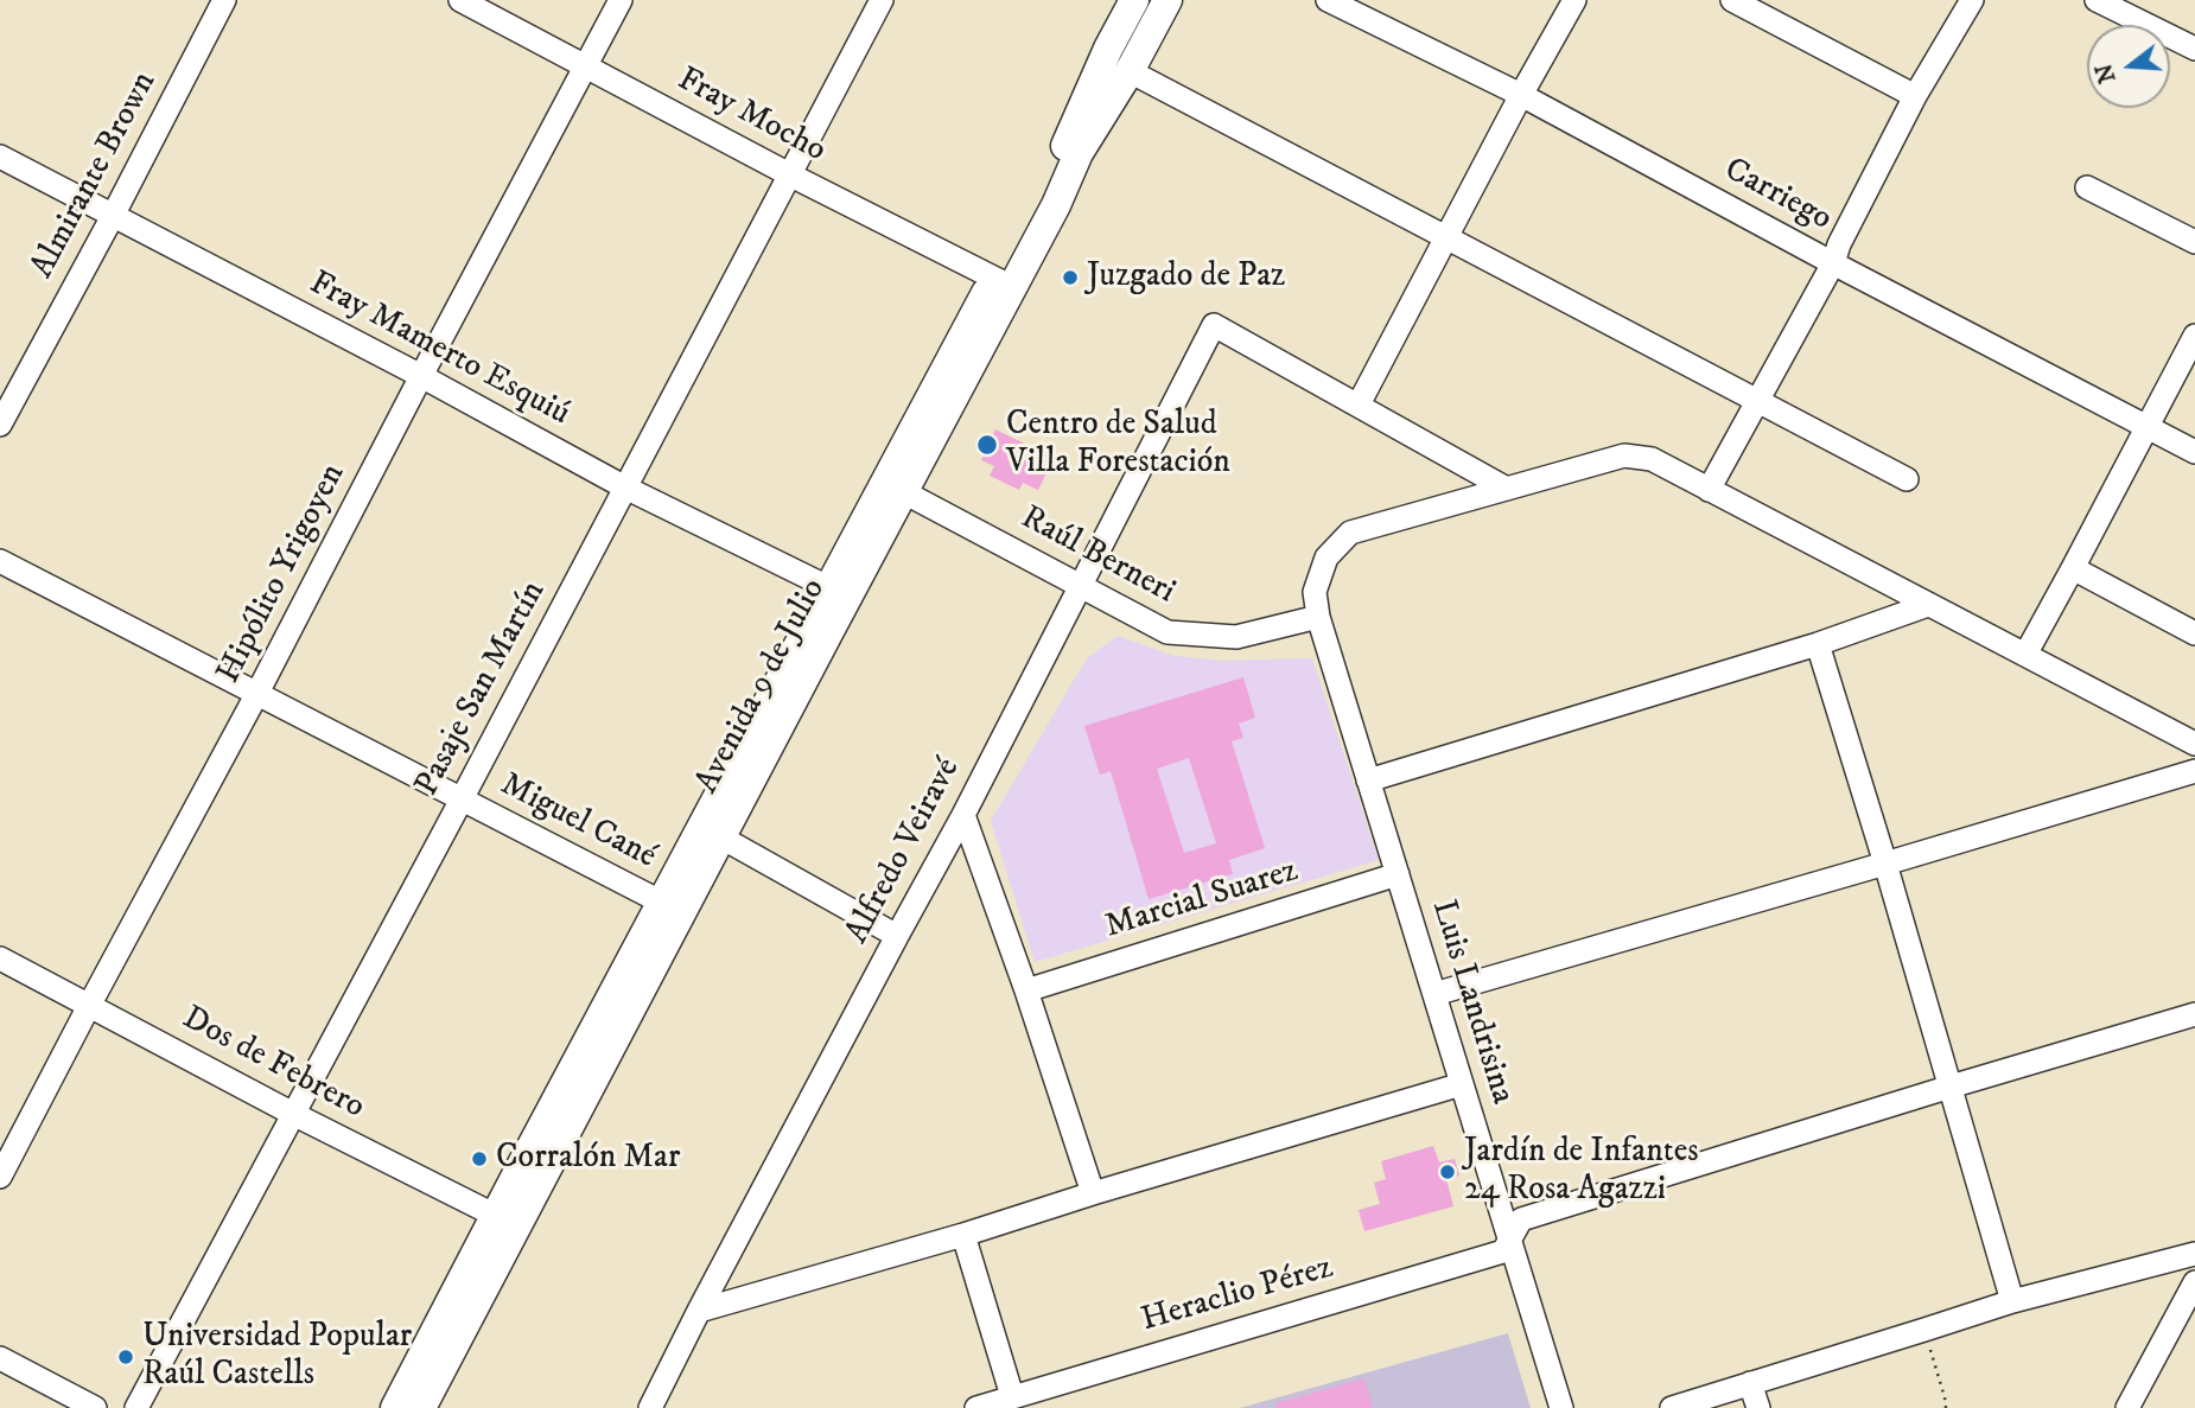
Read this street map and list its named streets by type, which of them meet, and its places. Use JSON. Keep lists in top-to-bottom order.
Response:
{
  "streets": {
    "main road": ["Avenida 9 de Julio"],
    "street": [
      "Fray Mocho",
      "Almirante Brown",
      "Carriego",
      "Fray Mamerto Esquiú",
      "Raúl Berneri",
      "Hipólito Yrigoyen",
      "Pasaje San Martín",
      "Miguel Cané",
      "Alfredo Veiravé",
      "Marcial Suarez",
      "Luis Landrisina",
      "Dos de Febrero",
      "Heraclio Pérez"
    ]
  },
  "crossings": [
    ["Fray Mocho", "Hipólito Yrigoyen"],
    ["Fray Mocho", "Avenida 9 de Julio"],
    ["Fray Mocho", "Pasaje San Martín"],
    ["Almirante Brown", "Fray Mamerto Esquiú"],
    ["Fray Mamerto Esquiú", "Hipólito Yrigoyen"],
    ["Fray Mamerto Esquiú", "Avenida 9 de Julio"],
    ["Fray Mamerto Esquiú", "Pasaje San Martín"],
    ["Raúl Berneri", "Avenida 9 de Julio"],
    ["Raúl Berneri", "Alfredo Veiravé"],
    ["Raúl Berneri", "Luis Landrisina"],
    ["Hipólito Yrigoyen", "Miguel Cané"],
    ["Hipólito Yrigoyen", "Dos de Febrero"],
    ["Avenida 9 de Julio", "Miguel Cané"],
    ["Avenida 9 de Julio", "Dos de Febrero"],
    ["Pasaje San Martín", "Miguel Cané"],
    ["Pasaje San Martín", "Dos de Febrero"],
    ["Marcial Suarez", "Luis Landrisina"],
    ["Luis Landrisina", "Heraclio Pérez"]
  ],
  "places": [
    "Juzgado de Paz",
    "Centro de Salud Villa Forestación",
    "Corralón Mar",
    "Jardín de Infantes 24 Rosa Agazzi",
    "Universidad Popular Raúl Castells"
  ],
  "north": "left"
}
